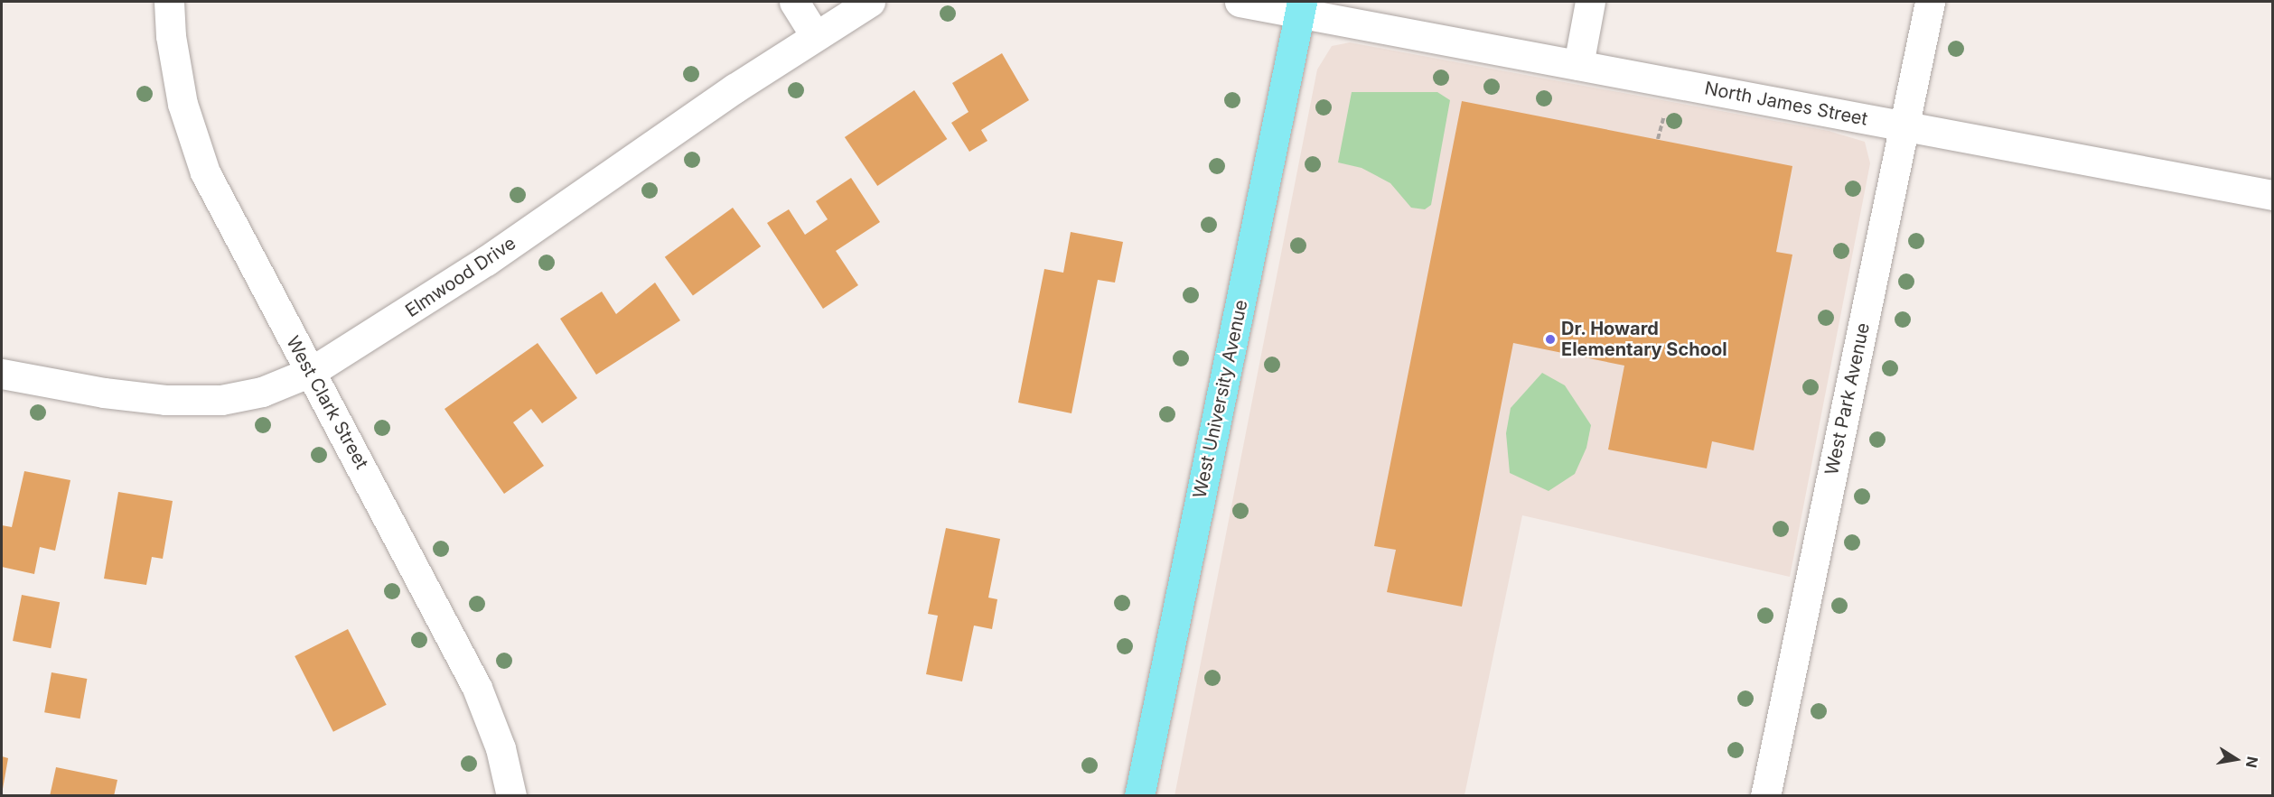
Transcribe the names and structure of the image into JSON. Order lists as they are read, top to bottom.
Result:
{
  "streets": {
    "main road": ["West University Avenue"],
    "street": [
      "North James Street",
      "Elmwood Drive",
      "West Park Avenue",
      "West Clark Street"
    ]
  },
  "crossings": [
    ["North James Street", "West University Avenue"],
    ["North James Street", "West Park Avenue"],
    ["Elmwood Drive", "West Clark Street"]
  ],
  "places": ["Dr. Howard Elementary School"],
  "north": "right"
}
